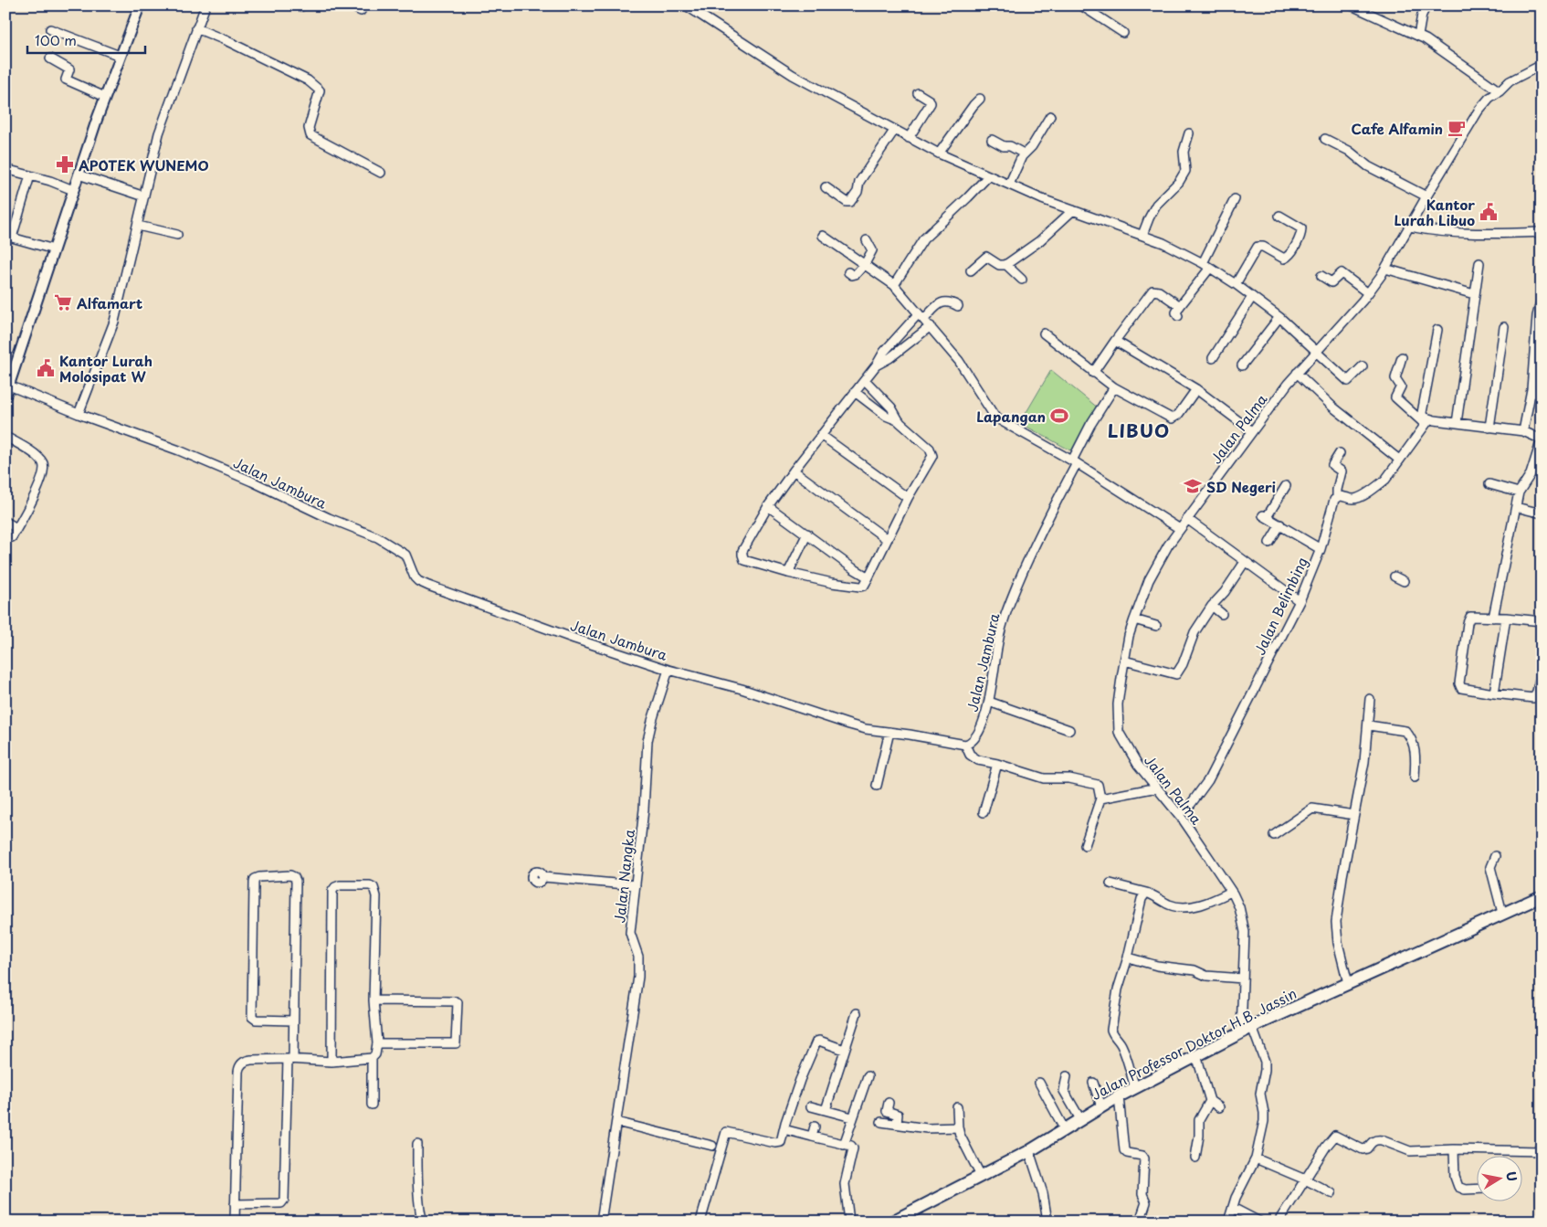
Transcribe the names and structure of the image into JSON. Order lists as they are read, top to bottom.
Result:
{
  "streets": {
    "highway": ["Jalan Professor Doktor H.B. Jassin"],
    "street": [
      "Jalan Palma",
      "Jalan Jambura",
      "Jalan Belimbing",
      "Jalan Nangka"
    ]
  },
  "crossings": [
    ["Jalan Palma", "Jalan Belimbing"],
    ["Jalan Palma", "Jalan Professor Doktor H.B. Jassin"],
    ["Jalan Jambura", "Jalan Nangka"]
  ],
  "districts": ["LIBUO"],
  "places": {
    "cafe": ["Cafe Alfamin"],
    "pharmacy": ["APOTEK WUNEMO"],
    "public building": ["Kantor Lurah Libuo", "Kantor Lurah Molosipat W"],
    "supermarket": ["Alfamart"],
    "sports": ["Lapangan"],
    "school or university": ["SD Negeri"]
  },
  "scale_bar": "100 m",
  "north": "right"
}
